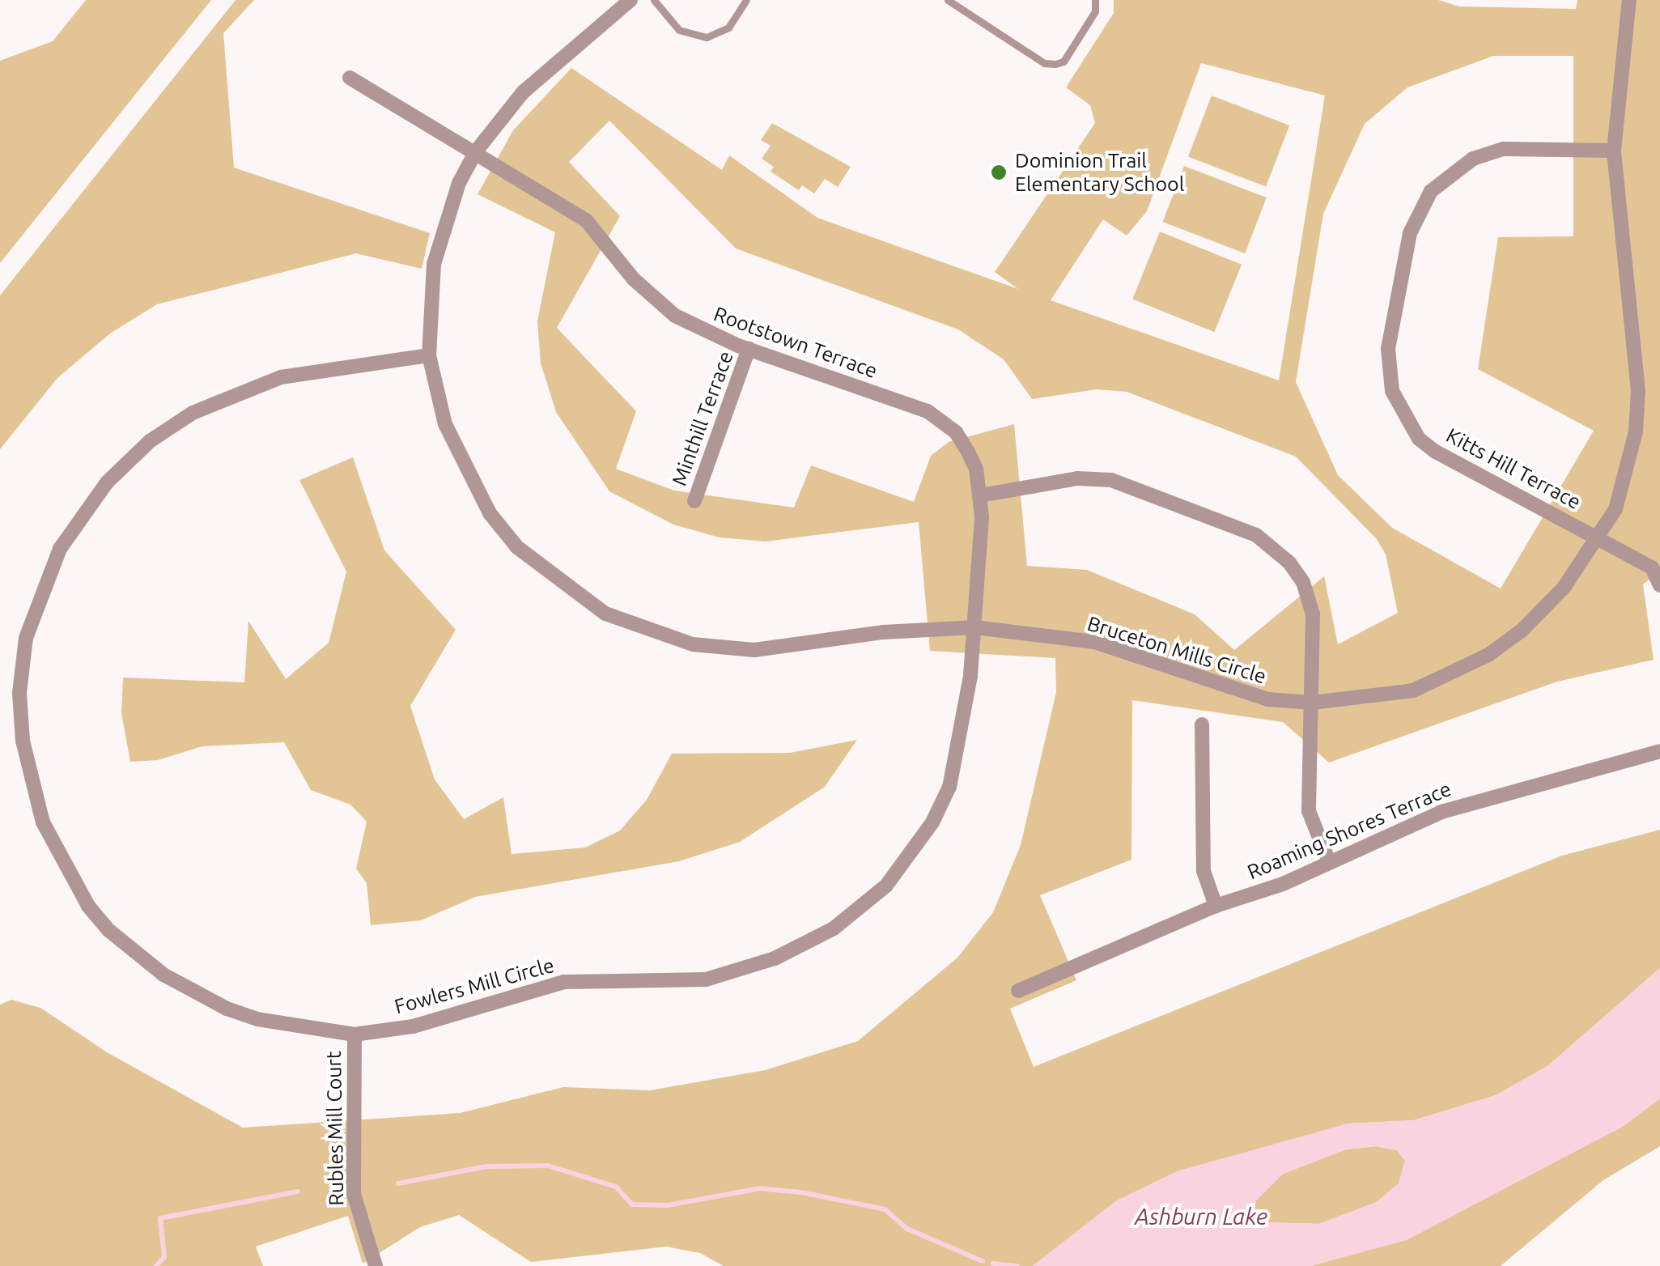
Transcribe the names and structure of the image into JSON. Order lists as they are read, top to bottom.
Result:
{
  "streets": {
    "street": [
      "Rootstown Terrace",
      "Minthill Terrace",
      "Kitts Hill Terrace",
      "Bruceton Mills Circle",
      "Roaming Shores Terrace",
      "Fowlers Mill Circle",
      "Rubles Mill Court"
    ]
  },
  "crossings": [
    ["Rootstown Terrace", "Minthill Terrace"],
    ["Rootstown Terrace", "Bruceton Mills Circle"],
    ["Rootstown Terrace", "Fowlers Mill Circle"],
    ["Kitts Hill Terrace", "Bruceton Mills Circle"],
    ["Bruceton Mills Circle", "Fowlers Mill Circle"],
    ["Fowlers Mill Circle", "Rubles Mill Court"]
  ],
  "water": ["Ashburn Lake"],
  "places": ["Dominion Trail Elementary School"]
}
